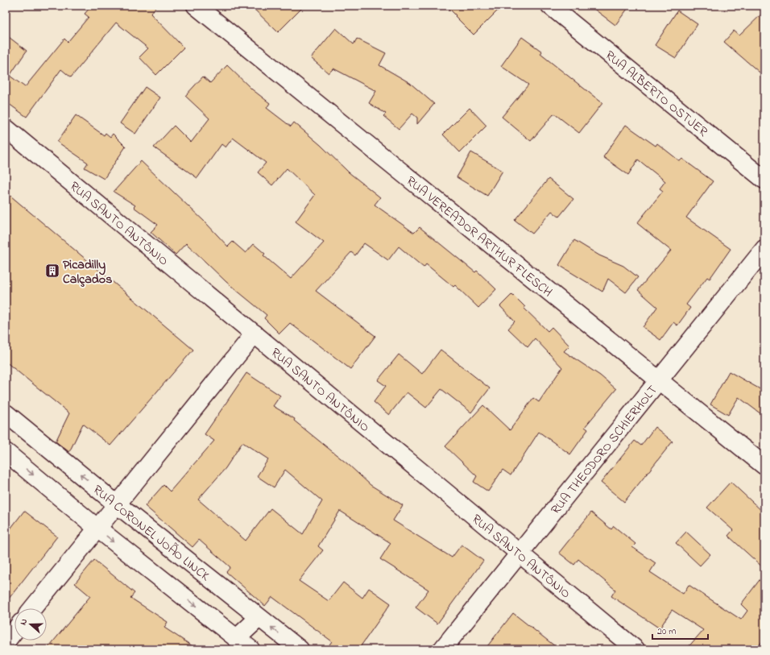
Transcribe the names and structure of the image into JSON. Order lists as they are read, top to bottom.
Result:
{
  "streets": {
    "street": [
      "RUA ALBERTO OSTJER",
      "RUA SANTO ANTÔNIO",
      "RUA VEREADOR ARTHUR FLESCH",
      "RUA THEODORO SCHIERHOLT",
      "RUA CORONEL JOÃO LINCK"
    ]
  },
  "crossings": [
    ["RUA SANTO ANTÔNIO", "RUA THEODORO SCHIERHOLT"],
    ["RUA VEREADOR ARTHUR FLESCH", "RUA THEODORO SCHIERHOLT"]
  ],
  "places": {
    "building": ["Picadilly Calçados"]
  },
  "scale_bar": "20 m",
  "north": "left"
}
